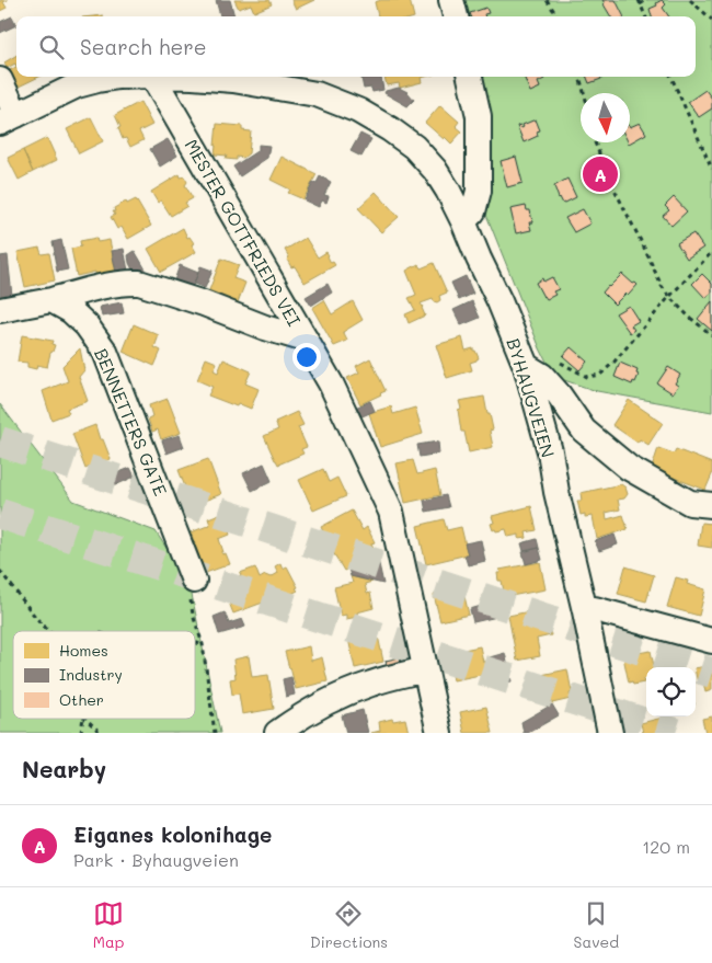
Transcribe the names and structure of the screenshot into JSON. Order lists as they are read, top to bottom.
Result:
{
  "streets": {
    "street": ["MESTER GOTTFRIEDS VEI", "BYHAUGVEIEN", "BENNETTERS GATE"]
  },
  "legend": ["Homes", "Industry", "Other"],
  "north": "bottom",
  "page": {
    "search": "Search here",
    "pins": "A",
    "heading": "Nearby",
    "list": [
      {
        "mark": "A",
        "name": "Eiganes kolonihage",
        "note": "Park · Byhaugveien",
        "value": "120 m"
      }
    ],
    "nav": ["Map", "Directions", "Saved"]
  }
}
